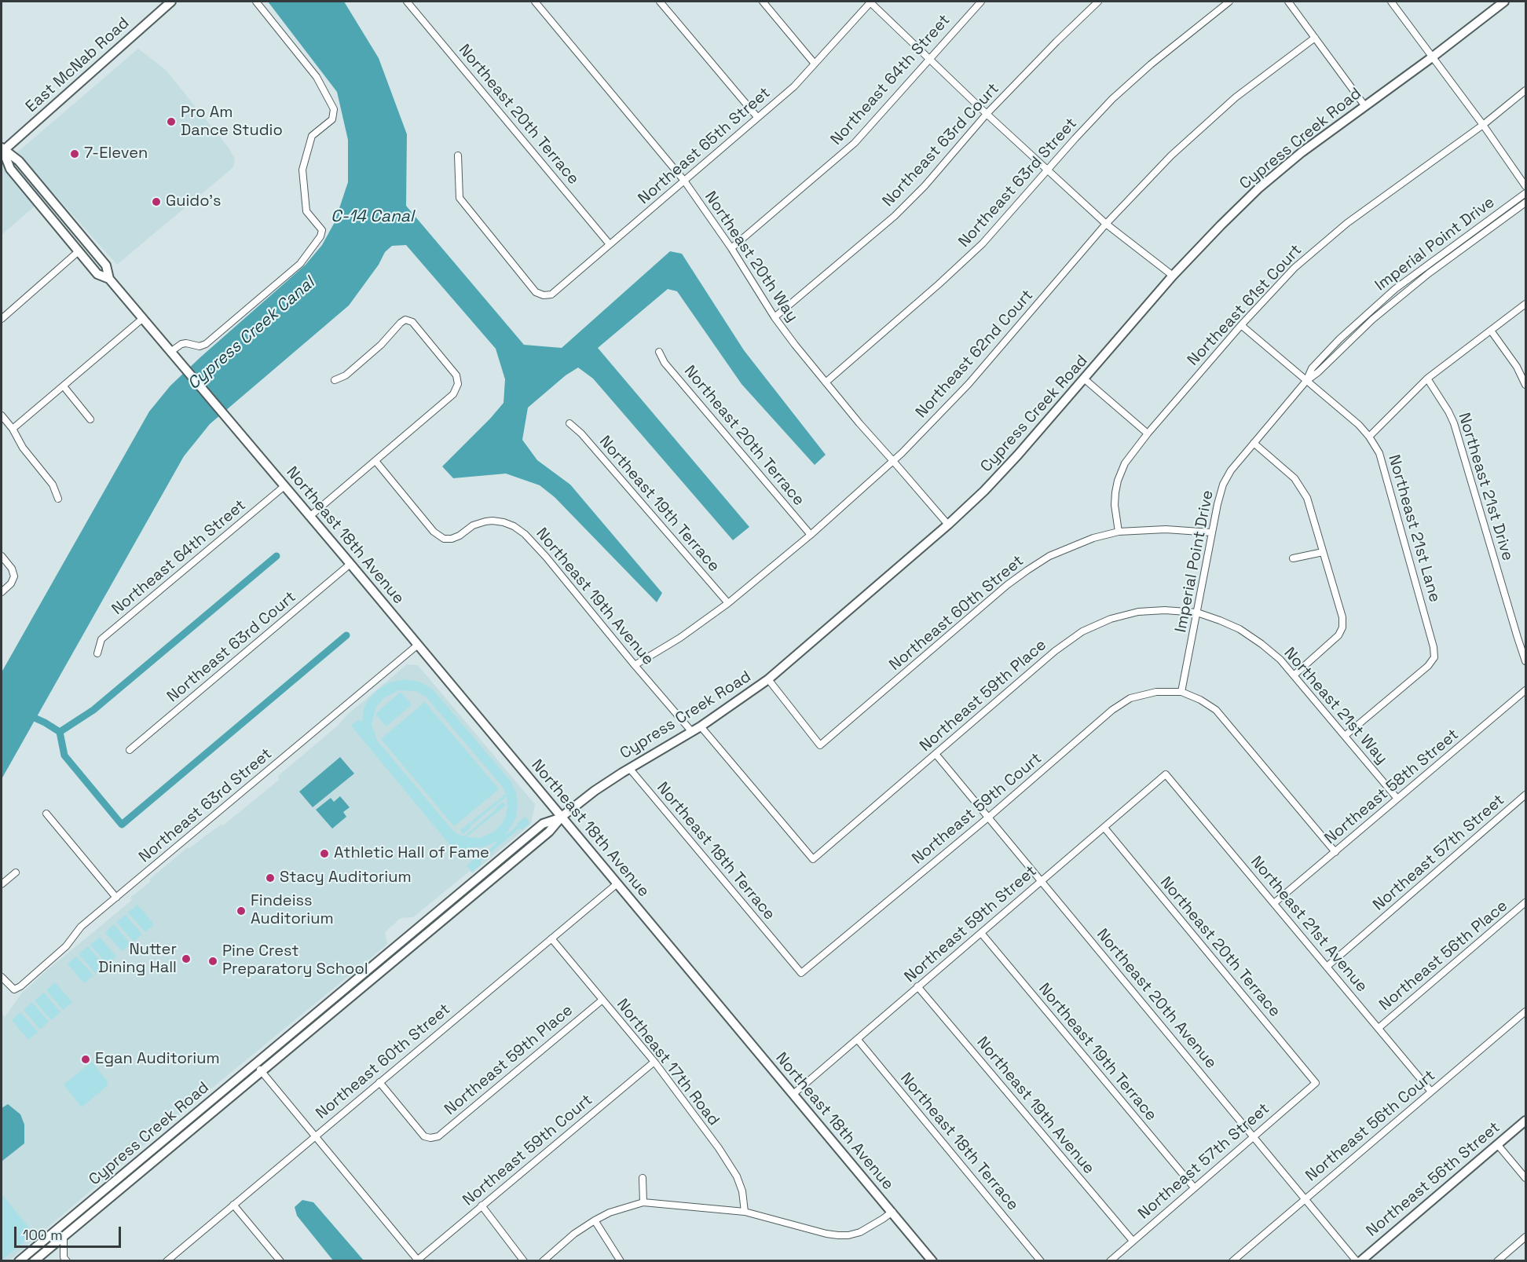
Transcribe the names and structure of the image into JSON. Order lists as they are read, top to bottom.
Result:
{
  "streets": {
    "street": [
      "East McNab Road",
      "Northeast 64th Street",
      "Northeast 20th Terrace",
      "Cypress Creek Road",
      "Northeast 63rd Court",
      "Northeast 65th Street",
      "Northeast 63rd Street",
      "Imperial Point Drive",
      "Northeast 20th Way",
      "Northeast 61st Court",
      "Northeast 62nd Court",
      "Northeast 21st Drive",
      "Northeast 19th Terrace",
      "Northeast 21st Lane",
      "Northeast 18th Avenue",
      "Northeast 19th Avenue",
      "Northeast 60th Street",
      "Northeast 59th Place",
      "Northeast 21st Way",
      "Northeast 58th Street",
      "Northeast 59th Court",
      "Northeast 18th Terrace",
      "Northeast 57th Street",
      "Northeast 59th Street",
      "Northeast 21st Avenue",
      "Northeast 56th Place",
      "Northeast 20th Avenue",
      "Northeast 17th Road",
      "Northeast 56th Court",
      "Northeast 56th Street"
    ]
  },
  "crossings": [
    ["Northeast 64th Street", "Northeast 20th Way"],
    ["Northeast 64th Street", "Northeast 18th Avenue"],
    ["Northeast 20th Terrace", "Northeast 65th Street"],
    ["Northeast 20th Terrace", "Northeast 62nd Court"],
    ["Northeast 20th Terrace", "Northeast 57th Street"],
    ["Northeast 20th Terrace", "Northeast 59th Street"],
    ["Cypress Creek Road", "Northeast 20th Way"],
    ["Cypress Creek Road", "Northeast 18th Avenue"],
    ["Cypress Creek Road", "Northeast 19th Avenue"],
    ["Cypress Creek Road", "Northeast 60th Street"],
    ["Cypress Creek Road", "Northeast 59th Place"],
    ["Cypress Creek Road", "Northeast 18th Terrace"],
    ["Northeast 63rd Court", "Northeast 20th Way"],
    ["Northeast 63rd Court", "Northeast 18th Avenue"],
    ["Northeast 65th Street", "Northeast 20th Way"],
    ["Northeast 63rd Street", "Northeast 20th Way"],
    ["Northeast 63rd Street", "Northeast 18th Avenue"],
    ["Imperial Point Drive", "Northeast 21st Lane"],
    ["Imperial Point Drive", "Northeast 60th Street"],
    ["Imperial Point Drive", "Northeast 59th Place"],
    ["Imperial Point Drive", "Northeast 21st Way"],
    ["Imperial Point Drive", "Northeast 59th Court"],
    ["Northeast 20th Way", "Northeast 62nd Court"],
    ["Northeast 61st Court", "Northeast 21st Lane"],
    ["Northeast 61st Court", "Northeast 60th Street"],
    ["Northeast 62nd Court", "Northeast 19th Terrace"],
    ["Northeast 62nd Court", "Northeast 19th Avenue"],
    ["Northeast 19th Terrace", "Northeast 57th Street"],
    ["Northeast 19th Terrace", "Northeast 59th Street"],
    ["Northeast 21st Lane", "Northeast 21st Way"],
    ["Northeast 18th Avenue", "Northeast 60th Street"],
    ["Northeast 18th Avenue", "Northeast 59th Street"],
    ["Northeast 19th Avenue", "Northeast 57th Street"],
    ["Northeast 19th Avenue", "Northeast 59th Street"],
    ["Northeast 60th Street", "Northeast 59th Place"],
    ["Northeast 60th Street", "Northeast 17th Road"],
    ["Northeast 59th Place", "Northeast 21st Way"],
    ["Northeast 59th Place", "Northeast 20th Avenue"],
    ["Northeast 59th Place", "Northeast 17th Road"],
    ["Northeast 21st Way", "Northeast 58th Street"],
    ["Northeast 58th Street", "Northeast 21st Avenue"],
    ["Northeast 59th Court", "Northeast 18th Terrace"],
    ["Northeast 59th Court", "Northeast 20th Avenue"],
    ["Northeast 59th Court", "Northeast 17th Road"],
    ["Northeast 18th Terrace", "Northeast 59th Street"],
    ["Northeast 57th Street", "Northeast 21st Avenue"],
    ["Northeast 57th Street", "Northeast 20th Avenue"],
    ["Northeast 59th Street", "Northeast 21st Avenue"],
    ["Northeast 59th Street", "Northeast 20th Avenue"],
    ["Northeast 21st Avenue", "Northeast 56th Place"],
    ["Northeast 21st Avenue", "Northeast 56th Court"],
    ["Northeast 20th Avenue", "Northeast 56th Court"]
  ],
  "water": ["C-14 Canal", "Cypress Creek Canal"],
  "places": [
    "Pro Am Dance Studio",
    "7-Eleven",
    "Guido's",
    "Athletic Hall of Fame",
    "Stacy Auditorium",
    "Findeiss Auditorium",
    "Nutter Dining Hall",
    "Pine Crest Preparatory School",
    "Egan Auditorium"
  ],
  "scale_bar": "100 m"
}
